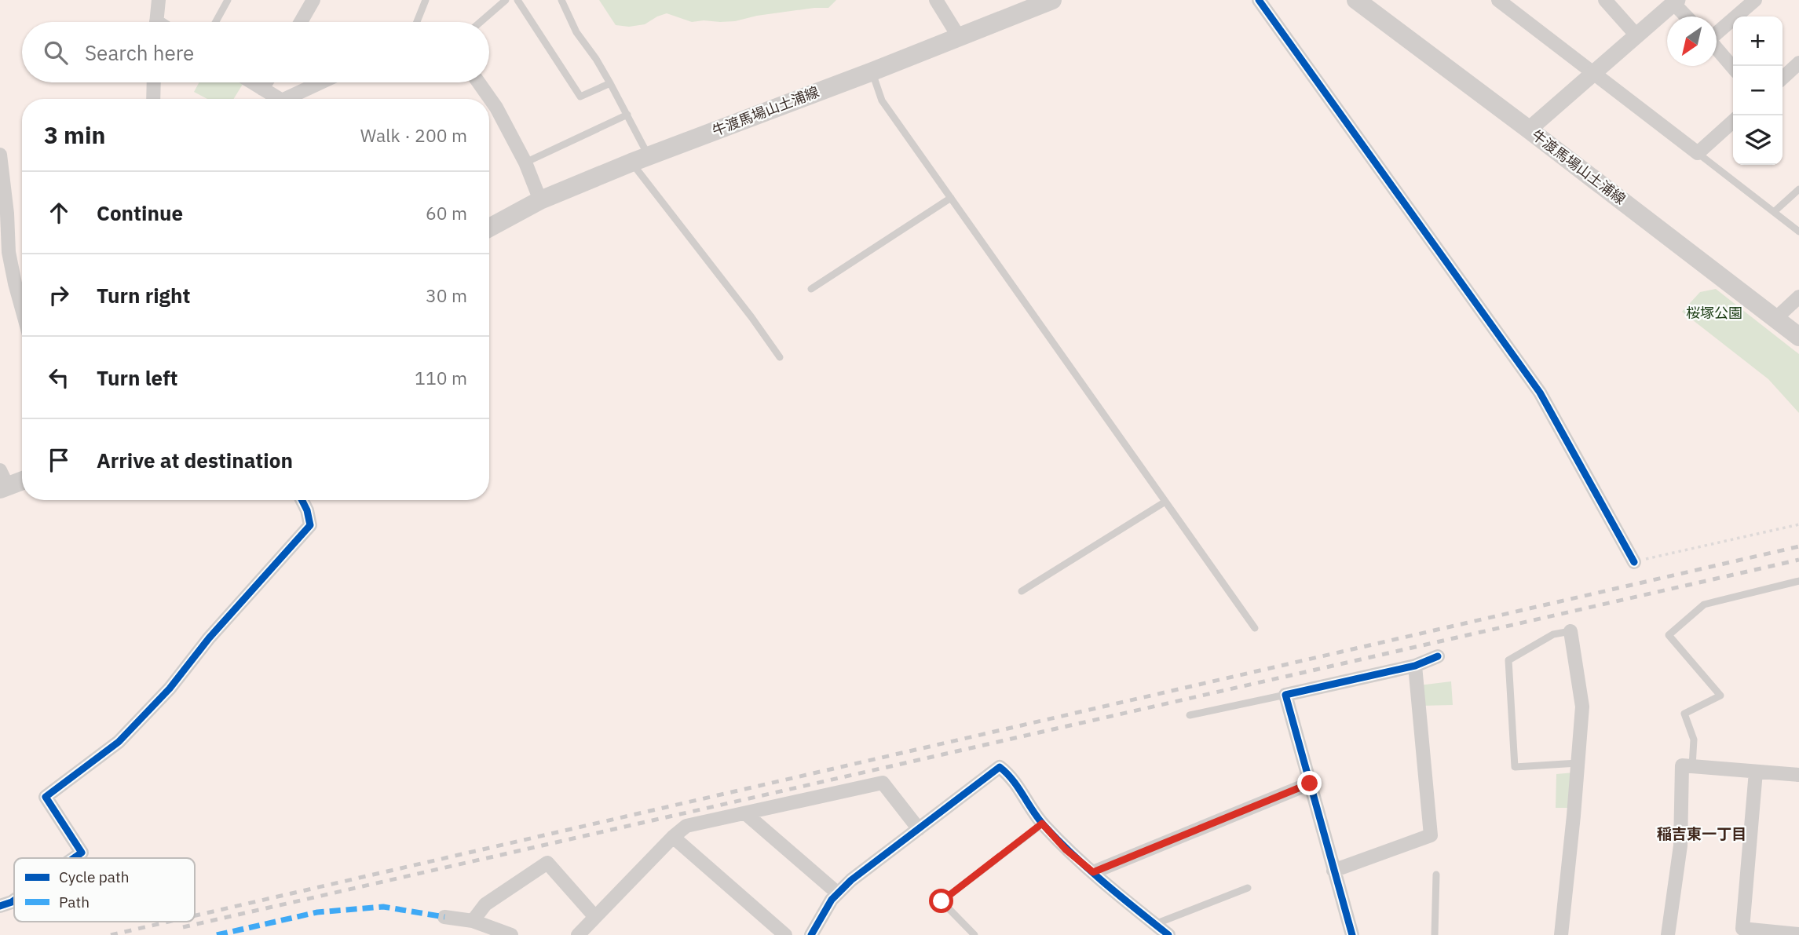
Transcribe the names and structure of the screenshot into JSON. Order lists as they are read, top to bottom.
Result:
{
  "streets": {
    "main road": ["牛渡馬場山土浦線"]
  },
  "districts": ["稲吉東一丁目"],
  "parks": ["桜塚公園"],
  "legend": ["Cycle path", "Path"],
  "north": "bottom left",
  "page": {
    "map_buttons": ["+", "−"],
    "search": "Search here",
    "heading": ["3 min", "Walk · 200 m"],
    "list": [
      ["Continue", "60 m"],
      ["Turn right", "30 m"],
      ["Turn left", "110 m"],
      "Arrive at destination"
    ]
  }
}
